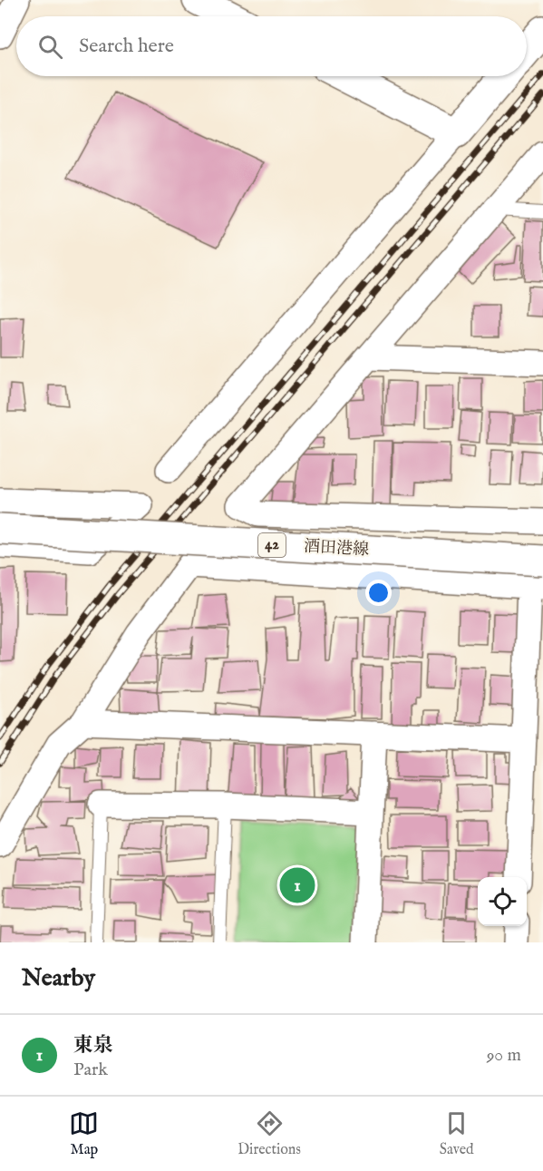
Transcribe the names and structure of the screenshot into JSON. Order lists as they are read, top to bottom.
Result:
{
  "streets": {
    "main road": ["42", "酒田港線"]
  },
  "page": {
    "search": "Search here",
    "pins": "1",
    "heading": "Nearby",
    "list": [
      {
        "mark": "1",
        "name": "東泉",
        "note": "Park",
        "value": "90 m"
      }
    ],
    "nav": ["Map", "Directions", "Saved"]
  }
}
